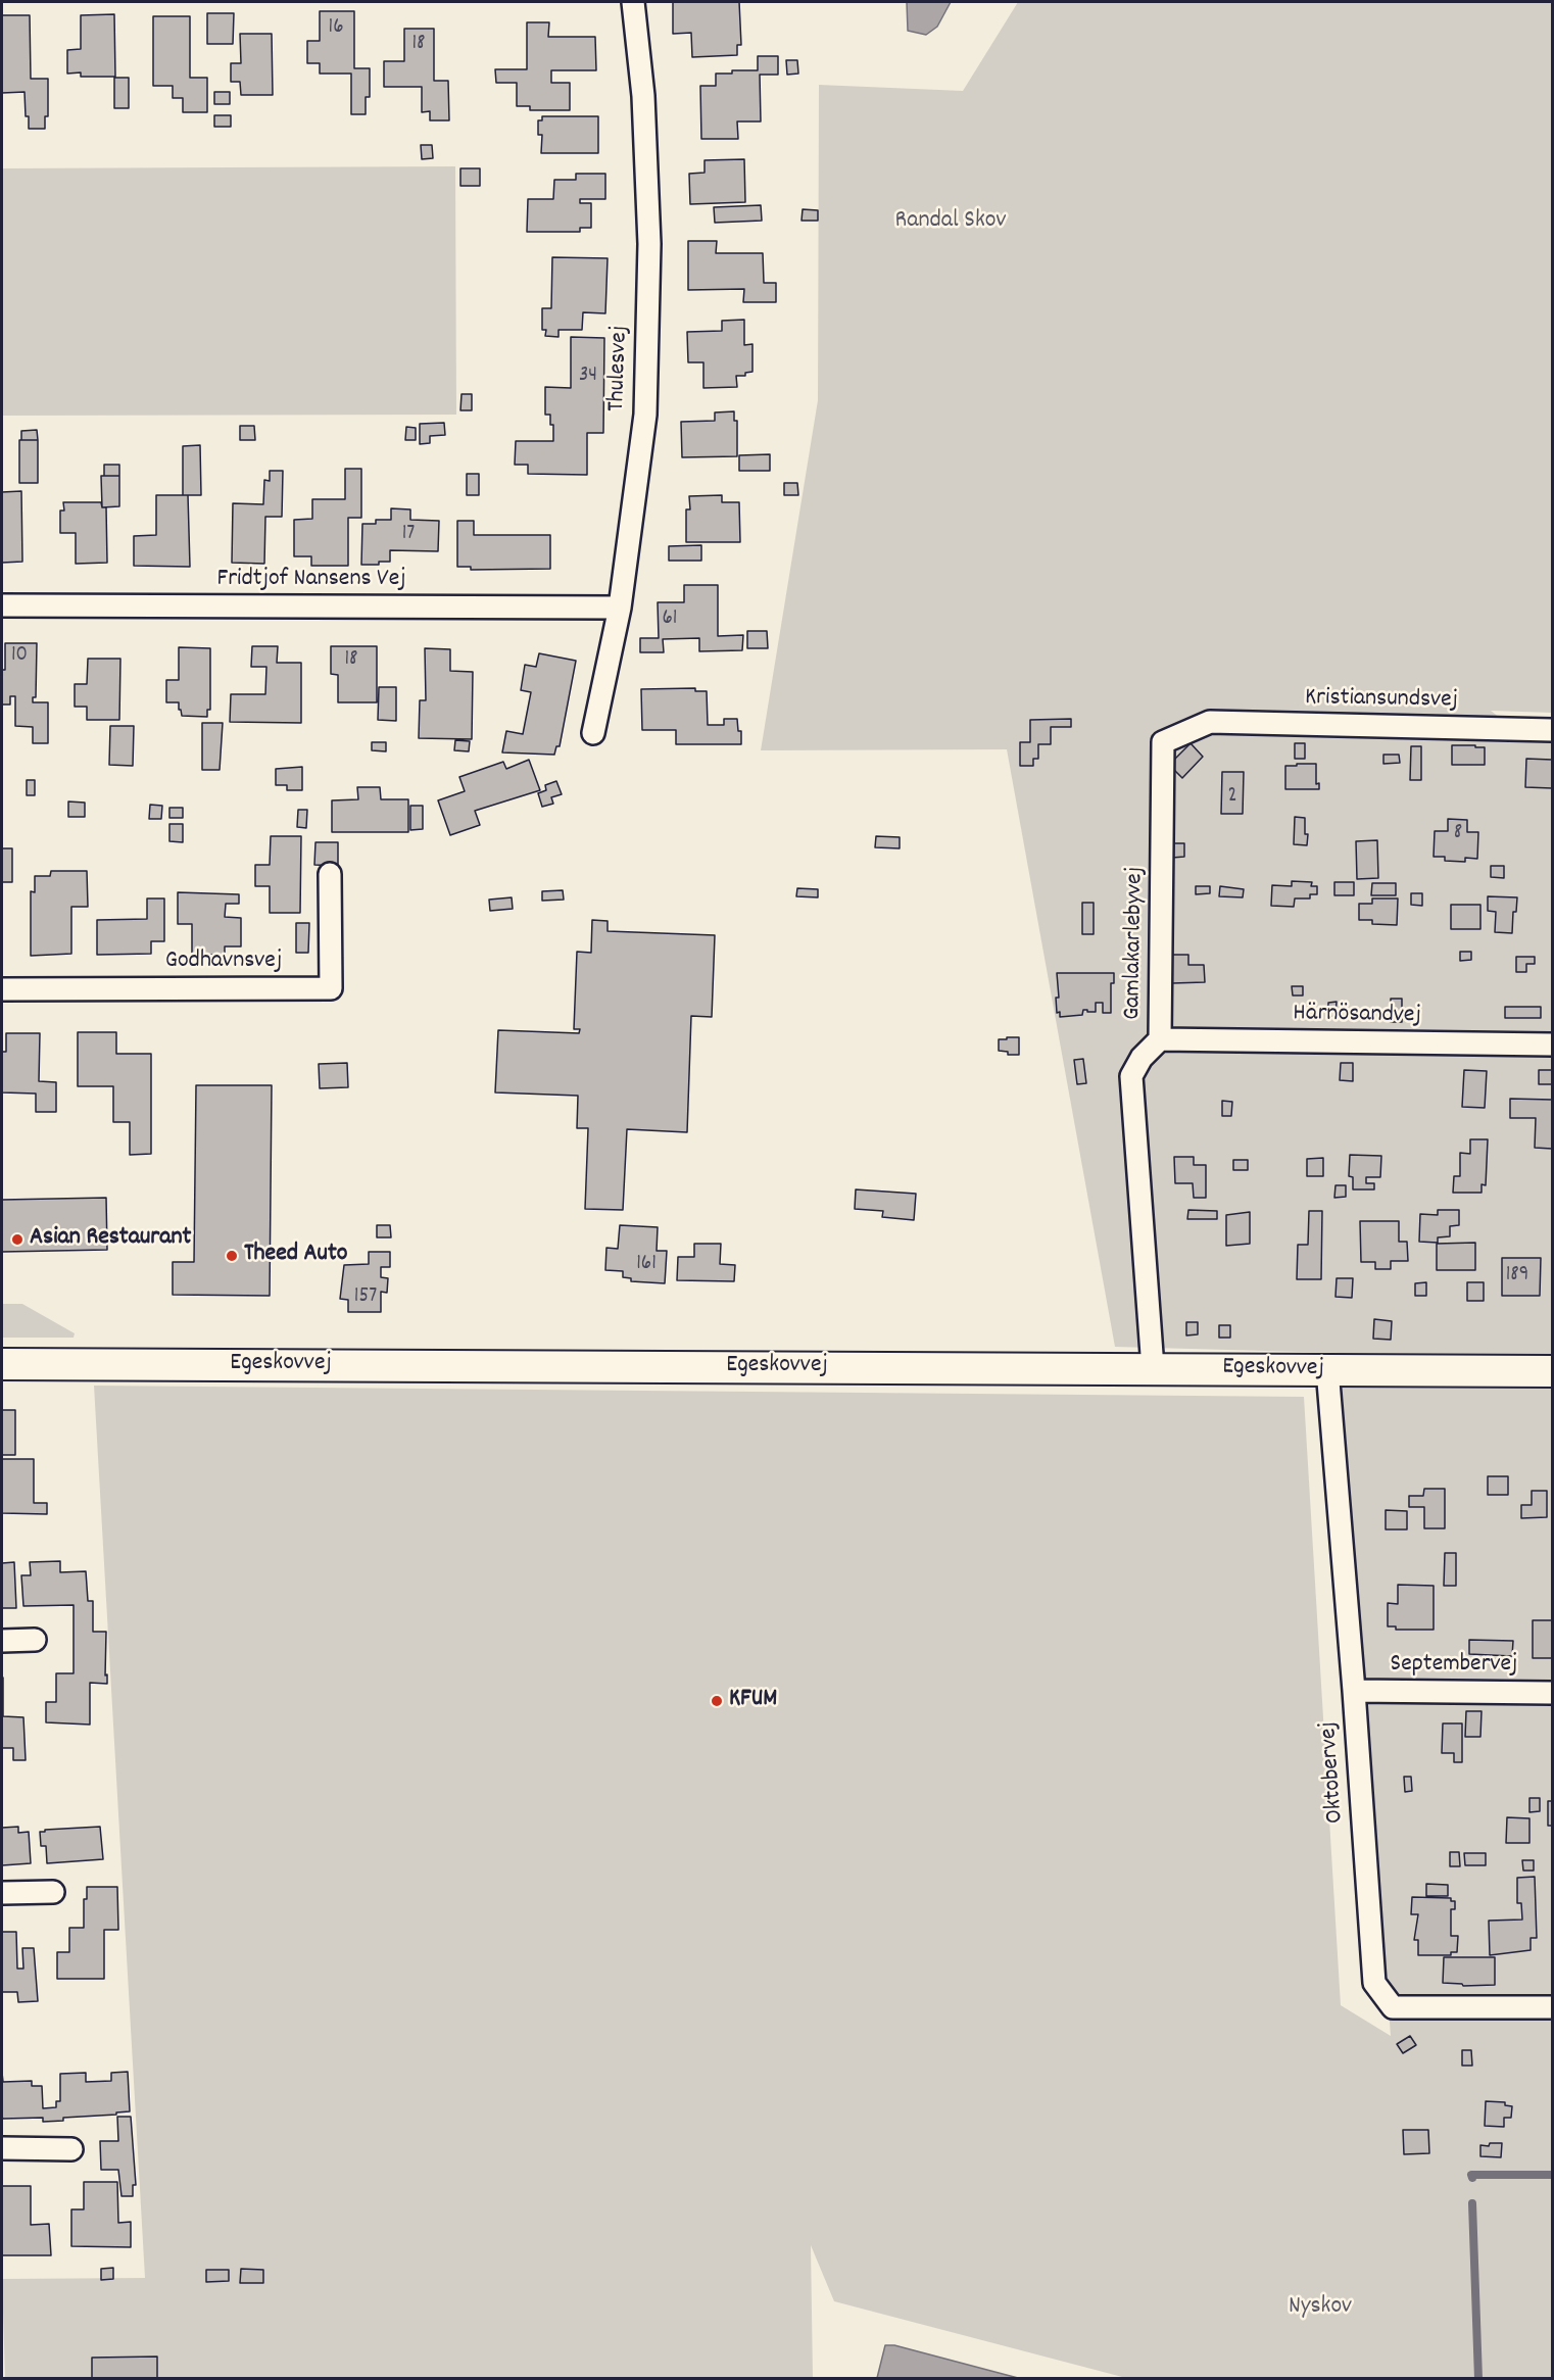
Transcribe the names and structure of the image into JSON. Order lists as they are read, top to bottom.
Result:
{
  "streets": {
    "street": [
      "Thulesvej",
      "Fridtjof Nansens Vej",
      "Kristiansundsvej",
      "Gamlakarlebyvej",
      "Godhavnsvej",
      "Härnösandvej",
      "Egeskovvej",
      "Septembervej",
      "Oktobervej"
    ]
  },
  "crossings": [
    ["Thulesvej", "Fridtjof Nansens Vej"],
    ["Kristiansundsvej", "Gamlakarlebyvej"],
    ["Gamlakarlebyvej", "Härnösandvej"],
    ["Gamlakarlebyvej", "Egeskovvej"],
    ["Egeskovvej", "Oktobervej"],
    ["Septembervej", "Oktobervej"]
  ],
  "parks": ["Randal Skov", "Nyskov"],
  "places": ["Asian Restaurant", "Theed Auto", "KFUM"],
  "house_numbers": [
    "16",
    "18",
    "34",
    "17",
    "61",
    "10",
    "18",
    "2",
    "8",
    "161",
    "189",
    "157"
  ]
}
